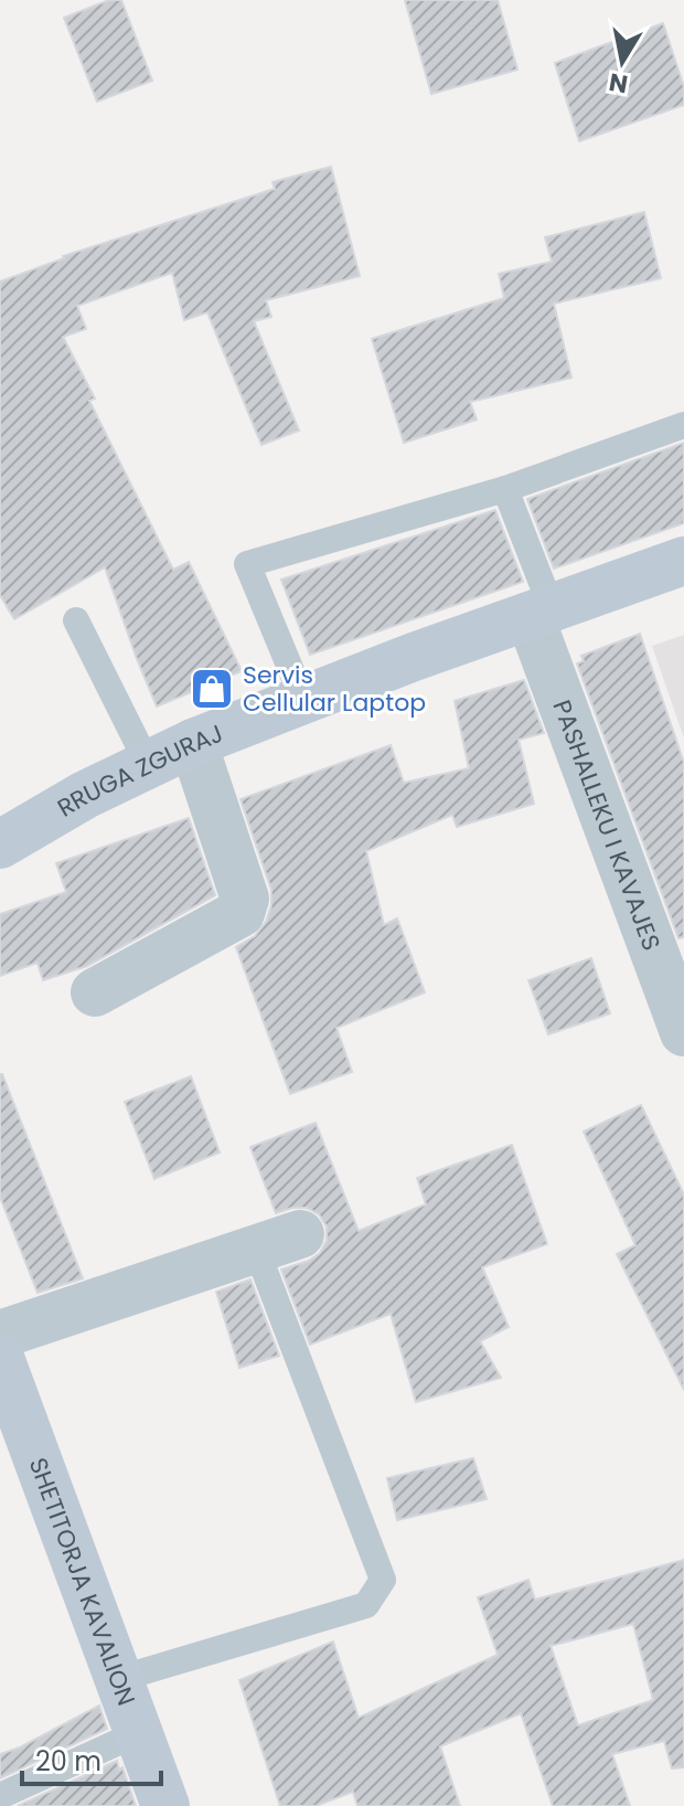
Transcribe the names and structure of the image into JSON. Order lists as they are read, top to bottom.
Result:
{
  "streets": {
    "main road": ["RRUGA ZGURAJ", "SHETITORJA KAVALION"],
    "street": ["PASHALLEKU I KAVAJES"]
  },
  "crossings": [
    ["RRUGA ZGURAJ", "PASHALLEKU I KAVAJES"]
  ],
  "places": {
    "shop": ["Servis Cellular Laptop"]
  },
  "scale_bar": "20 m",
  "north": "bottom"
}
